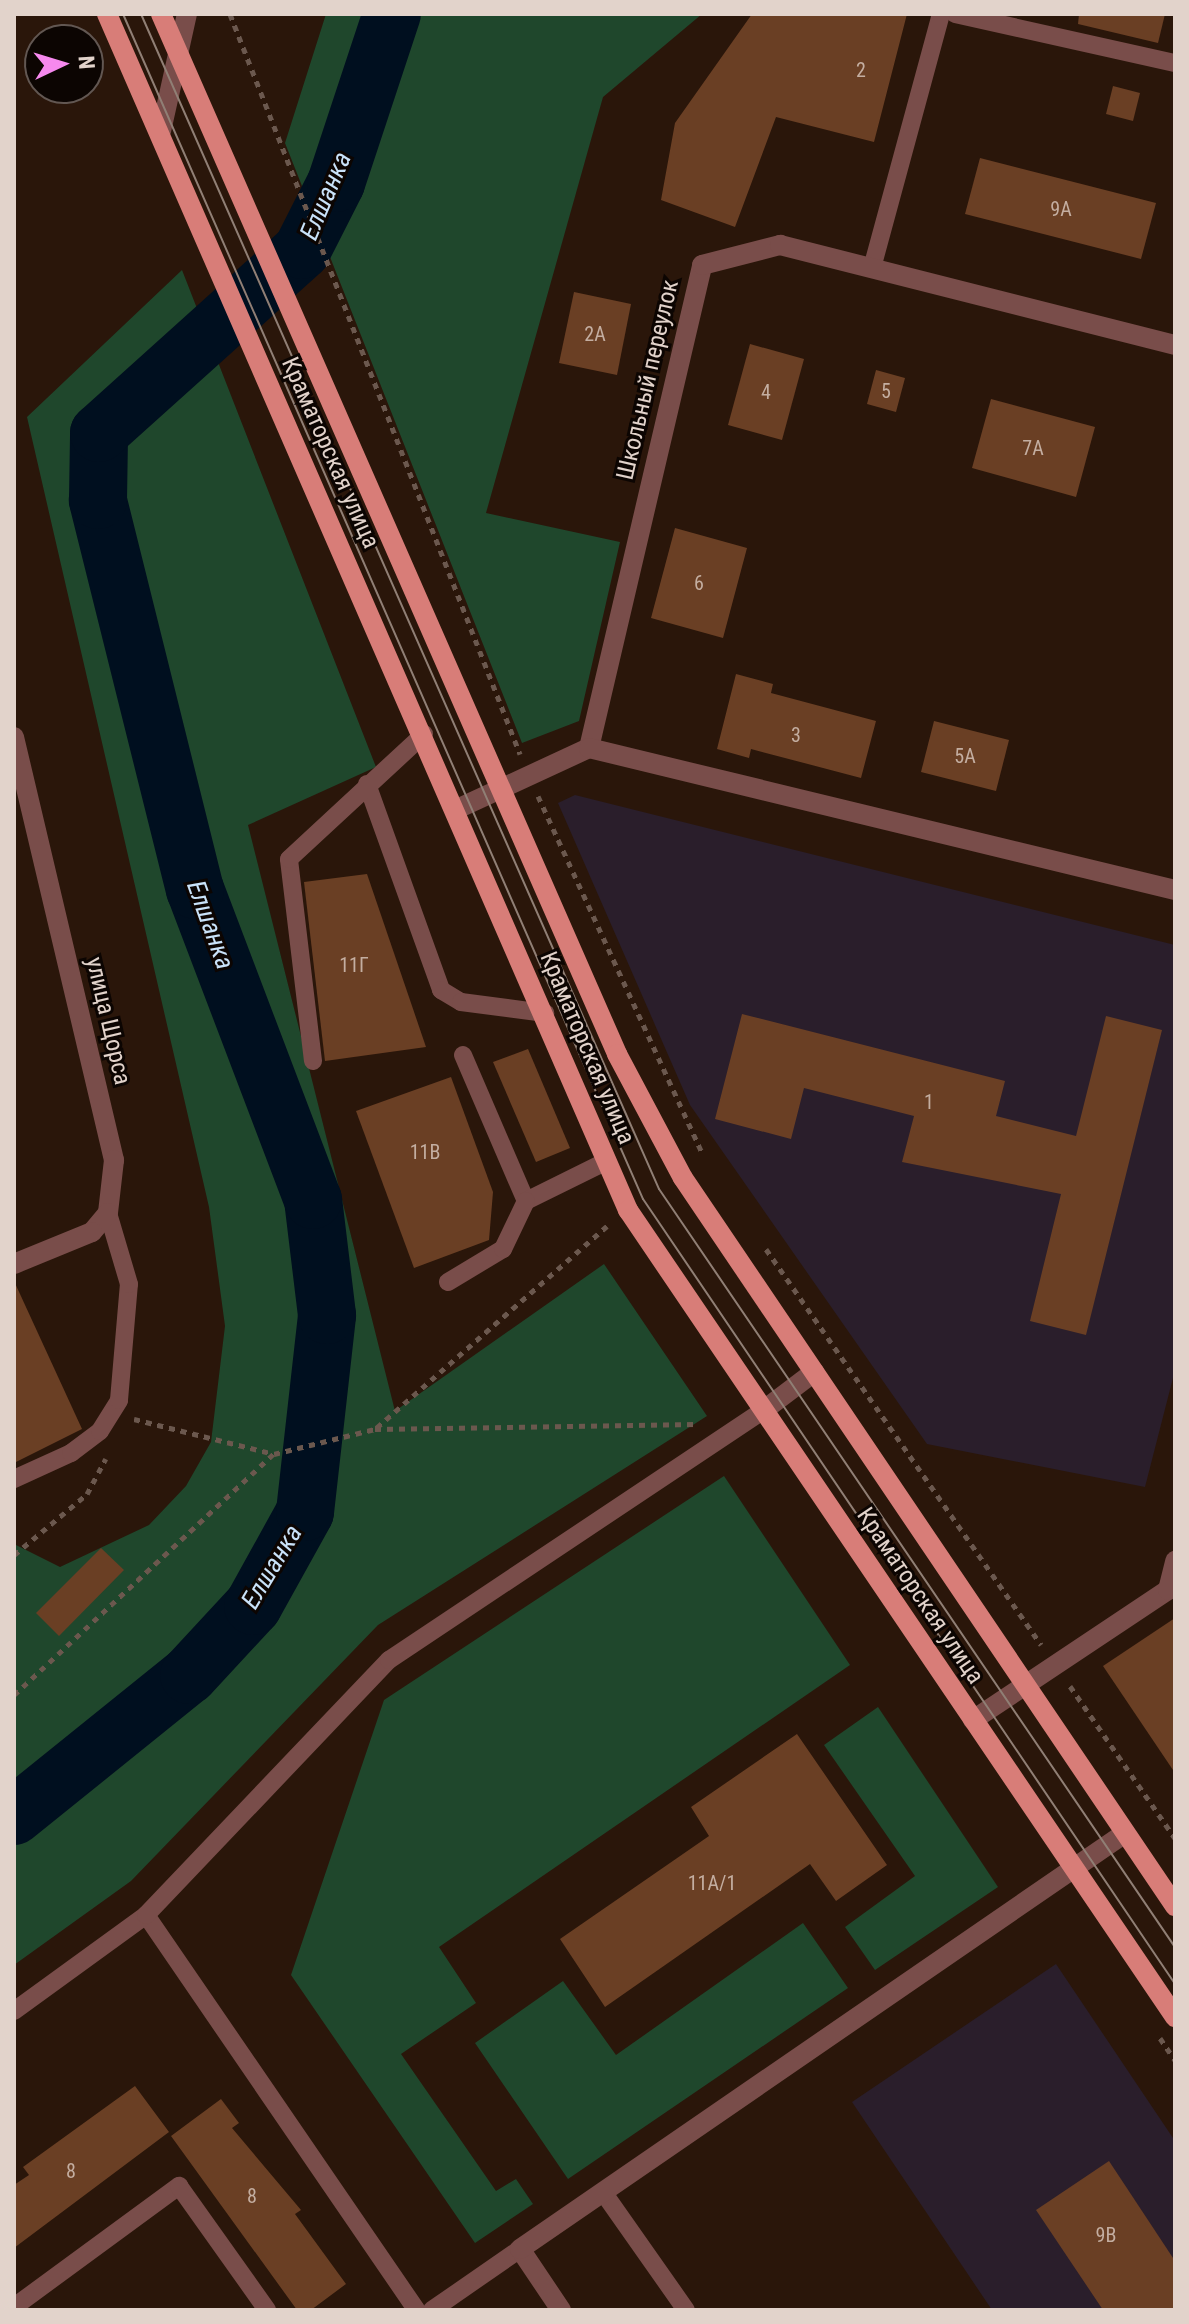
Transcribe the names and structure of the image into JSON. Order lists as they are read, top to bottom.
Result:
{
  "streets": {
    "main road": ["Краматорская улица"],
    "street": ["Школьный переулок", "улица Щорса"]
  },
  "water": ["Елшанка"],
  "house_numbers": [
    "2",
    "9А",
    "2А",
    "5",
    "4",
    "7А",
    "6",
    "3",
    "5А",
    "11Г",
    "1",
    "11В",
    "11А/1",
    "8",
    "8",
    "9В"
  ],
  "north": "right"
}
